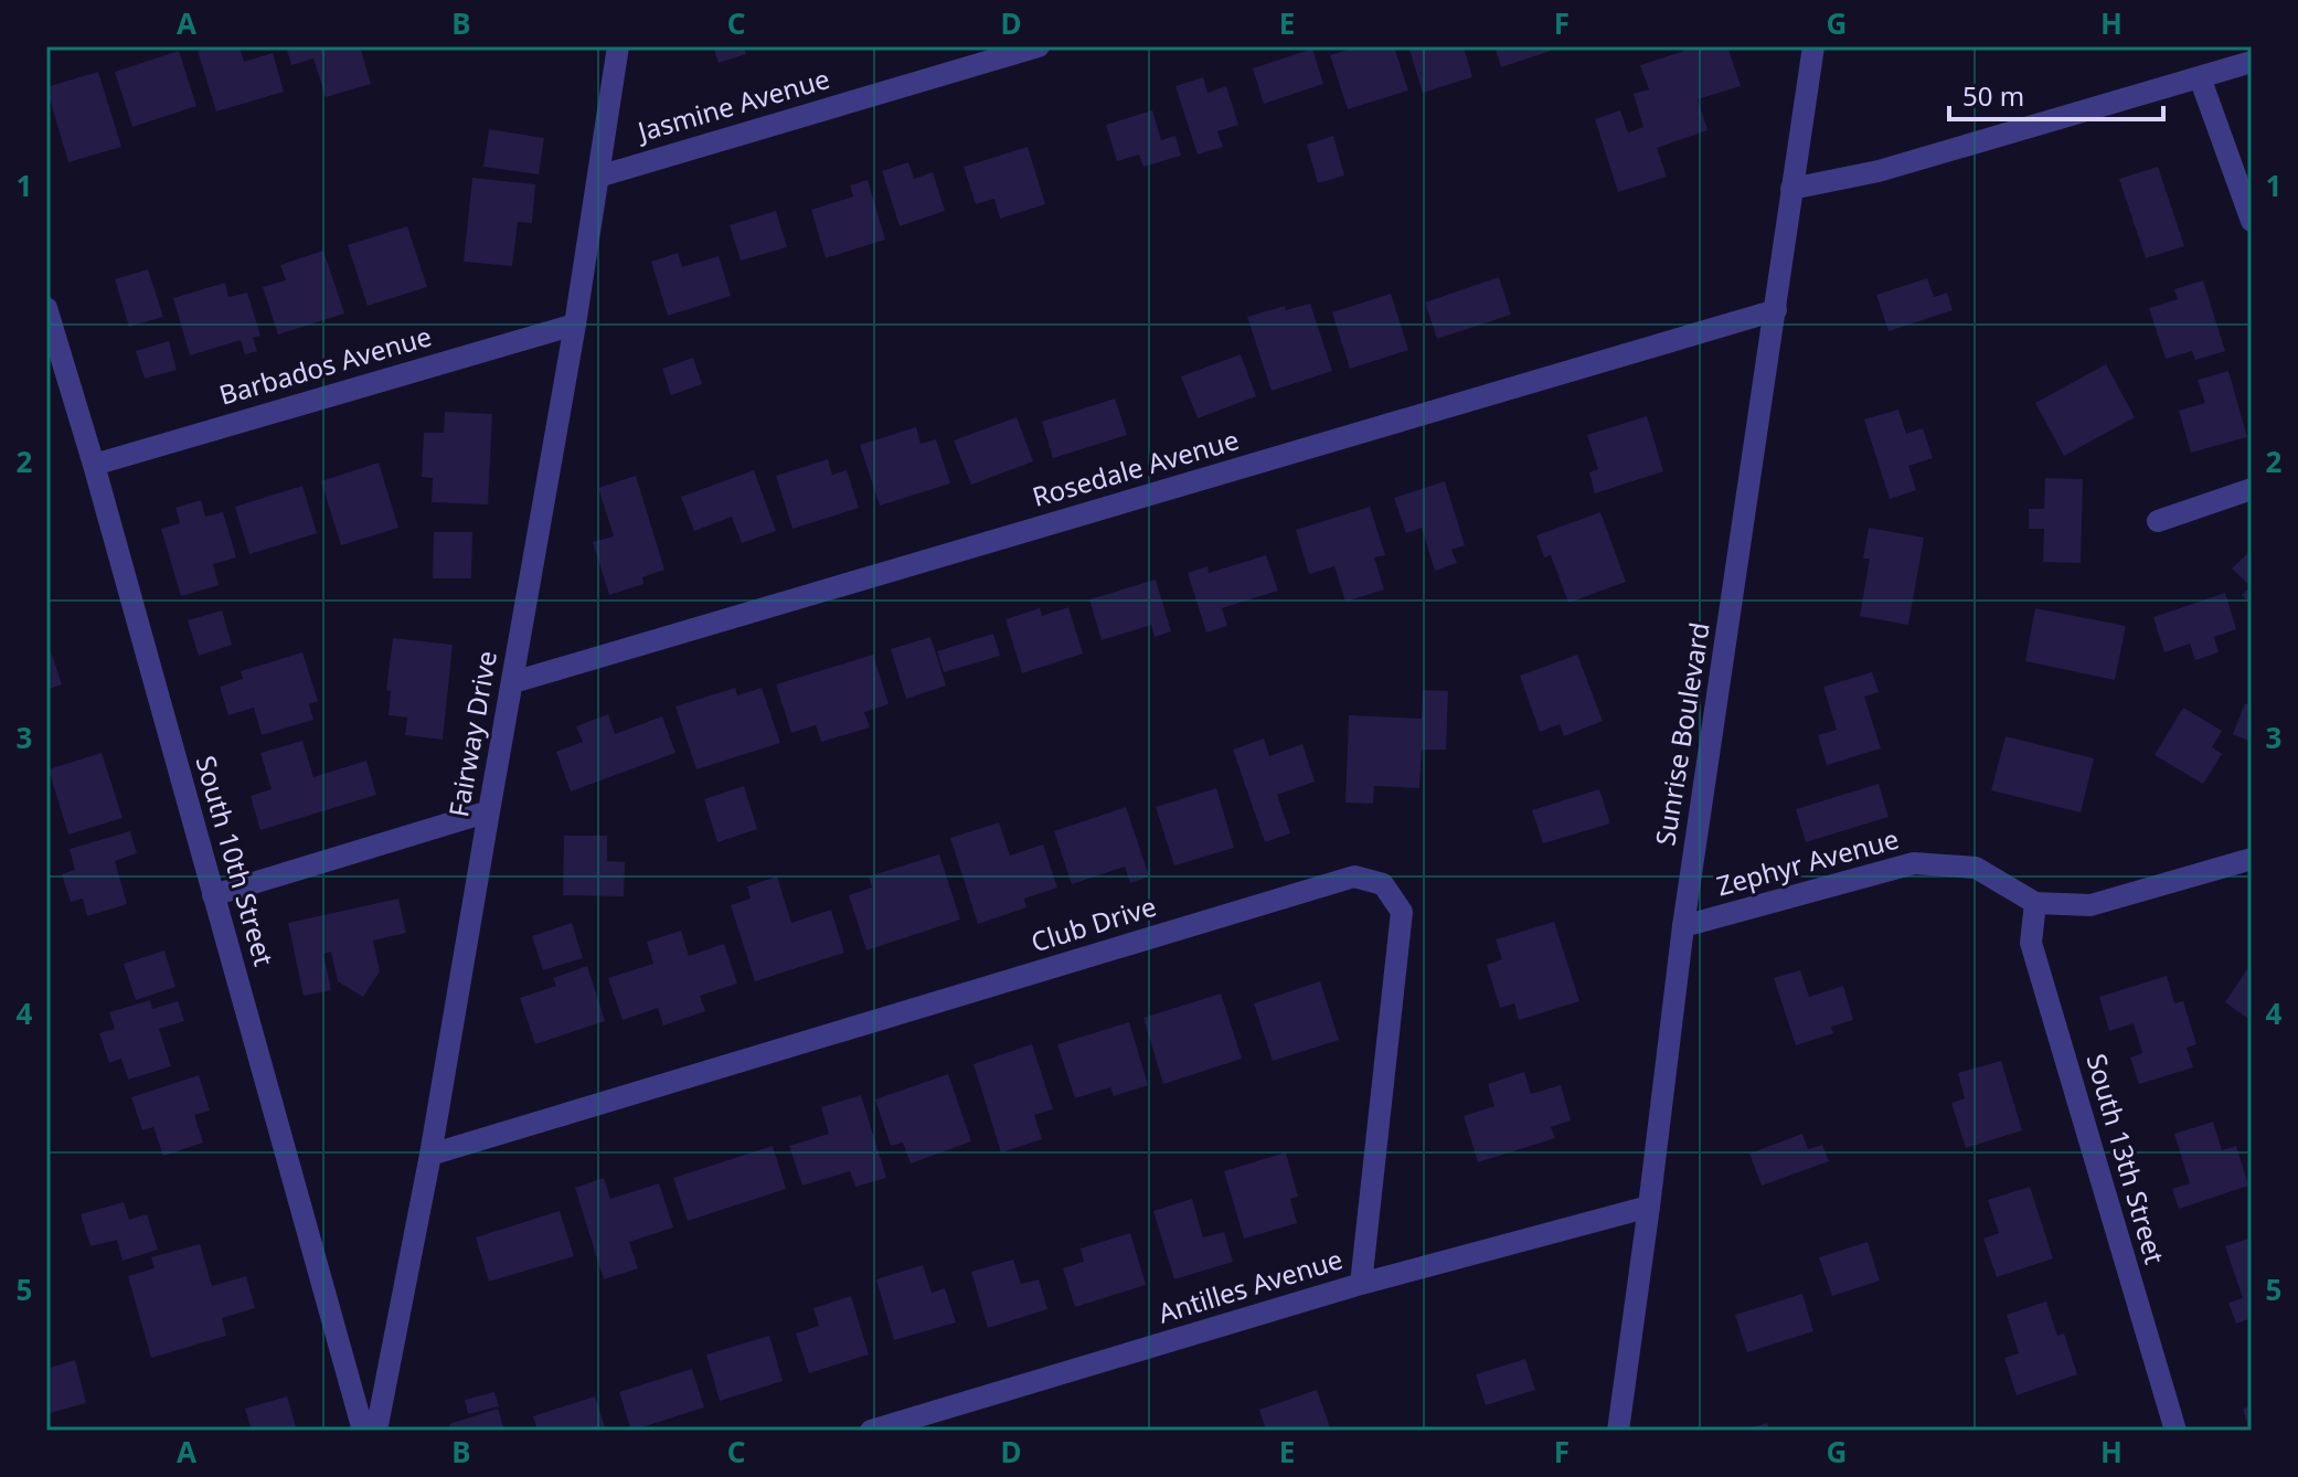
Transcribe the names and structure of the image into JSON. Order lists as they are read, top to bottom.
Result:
{
  "streets": {
    "street": [
      "Jasmine Avenue",
      "Barbados Avenue",
      "Rosedale Avenue",
      "Fairway Drive",
      "Sunrise Boulevard",
      "South 10th Street",
      "Zephyr Avenue",
      "Club Drive",
      "South 13th Street",
      "Antilles Avenue"
    ]
  },
  "crossings": [
    ["Jasmine Avenue", "Fairway Drive"],
    ["Barbados Avenue", "Fairway Drive"],
    ["Barbados Avenue", "South 10th Street"],
    ["Rosedale Avenue", "Fairway Drive"],
    ["Rosedale Avenue", "Sunrise Boulevard"],
    ["Fairway Drive", "Club Drive"],
    ["Sunrise Boulevard", "Zephyr Avenue"],
    ["Sunrise Boulevard", "Antilles Avenue"],
    ["Zephyr Avenue", "South 13th Street"],
    ["Club Drive", "Antilles Avenue"]
  ],
  "scale_bar": "50 m",
  "grid": {
    "columns": [
      "A",
      "B",
      "C",
      "D",
      "E",
      "F",
      "G",
      "H"
    ],
    "rows": [
      "1",
      "2",
      "3",
      "4",
      "5"
    ]
  }
}
